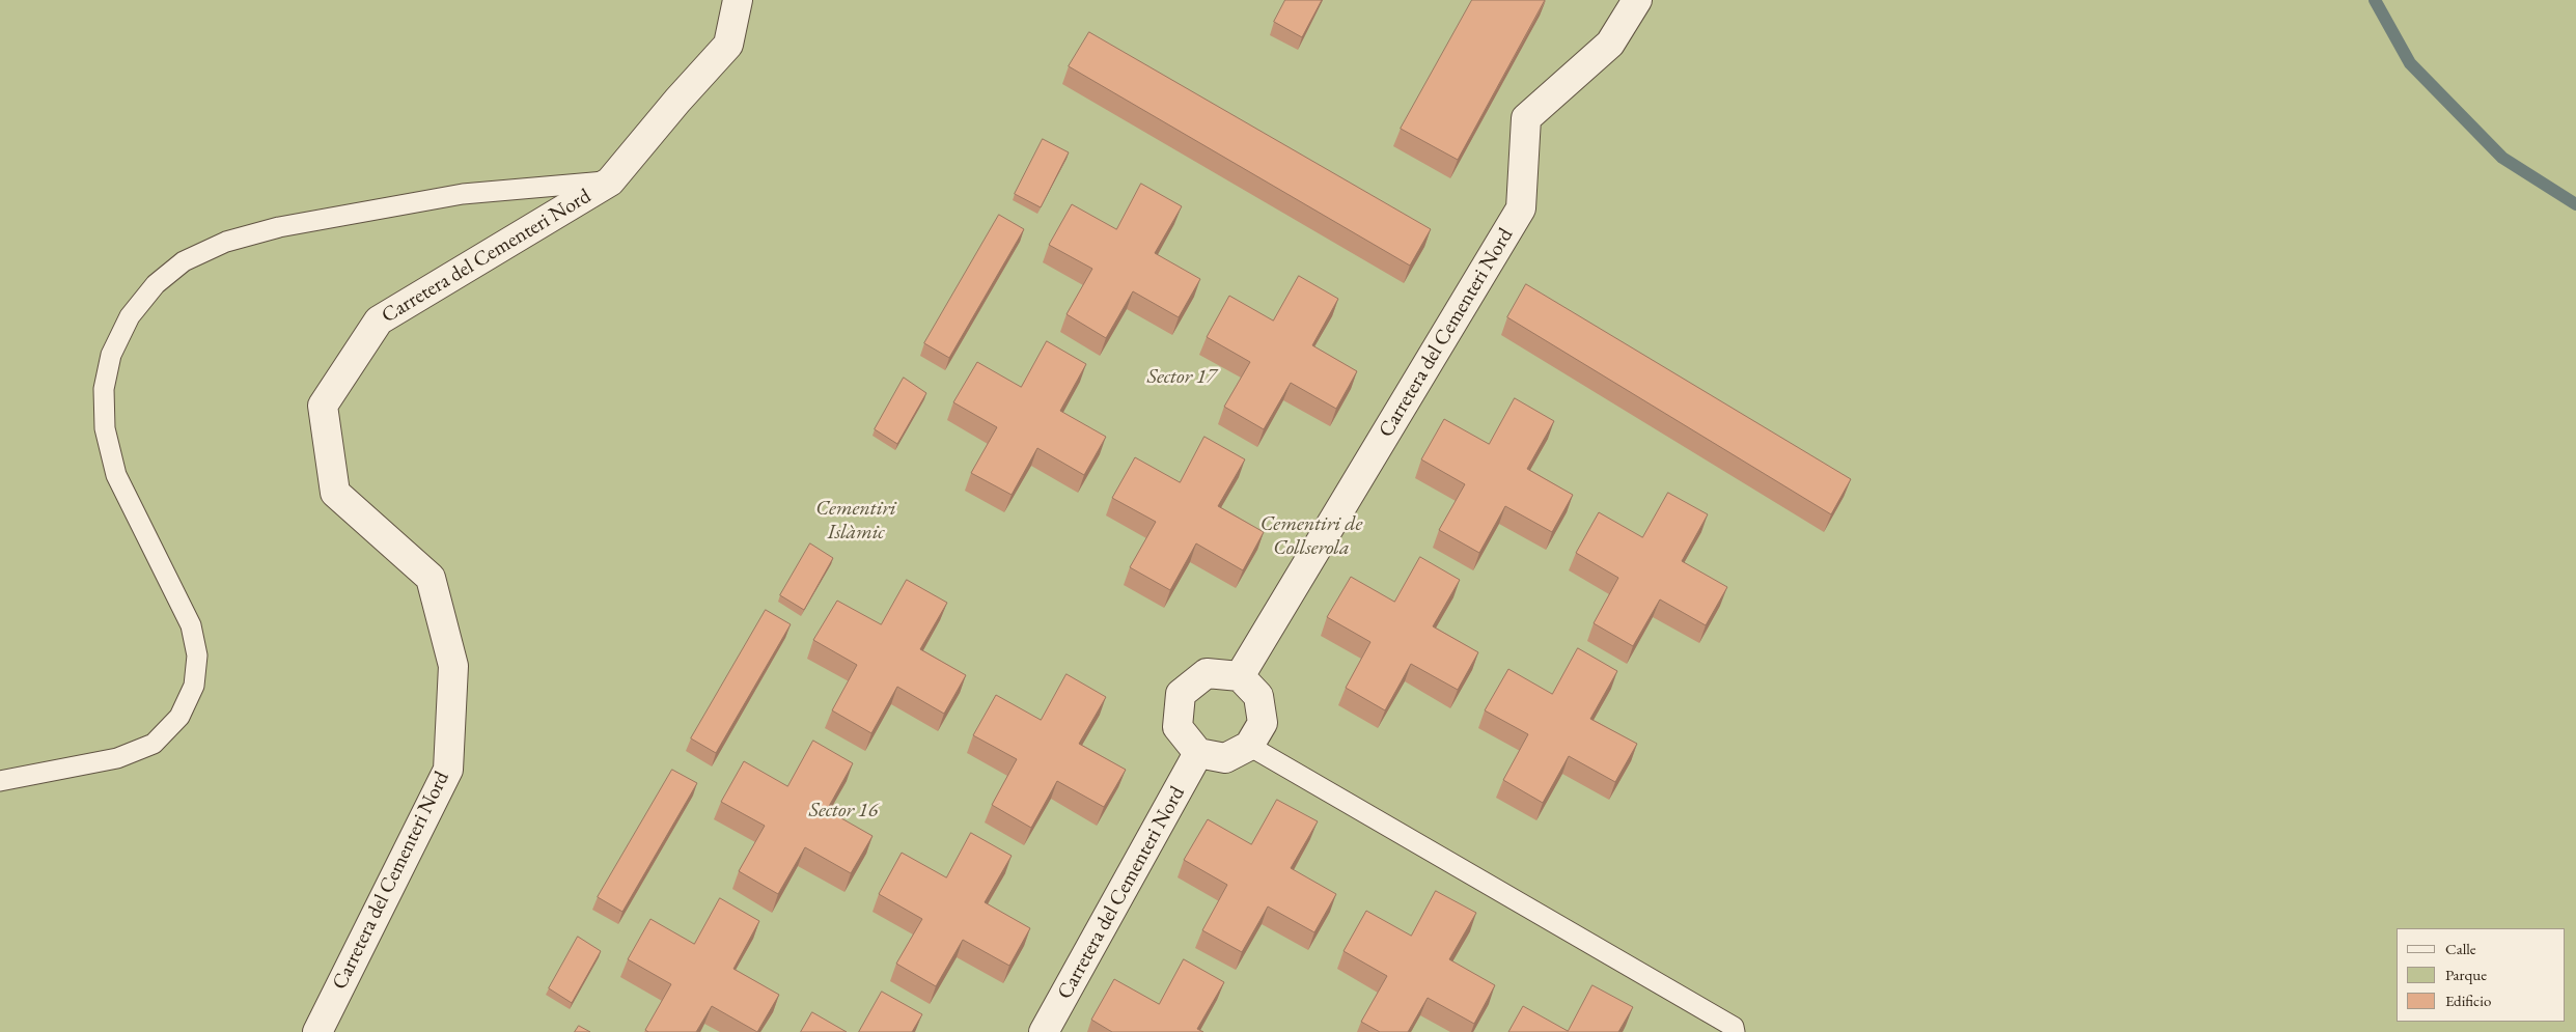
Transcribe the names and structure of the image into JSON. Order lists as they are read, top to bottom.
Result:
{
  "streets": {
    "street": ["Carretera del Cementeri Nord"]
  },
  "parks": [
    "Sector 17",
    "Cementiri Islàmic",
    "Cementiri de Collserola",
    "Sector 16"
  ],
  "legend": ["Calle", "Parque", "Edificio"]
}
